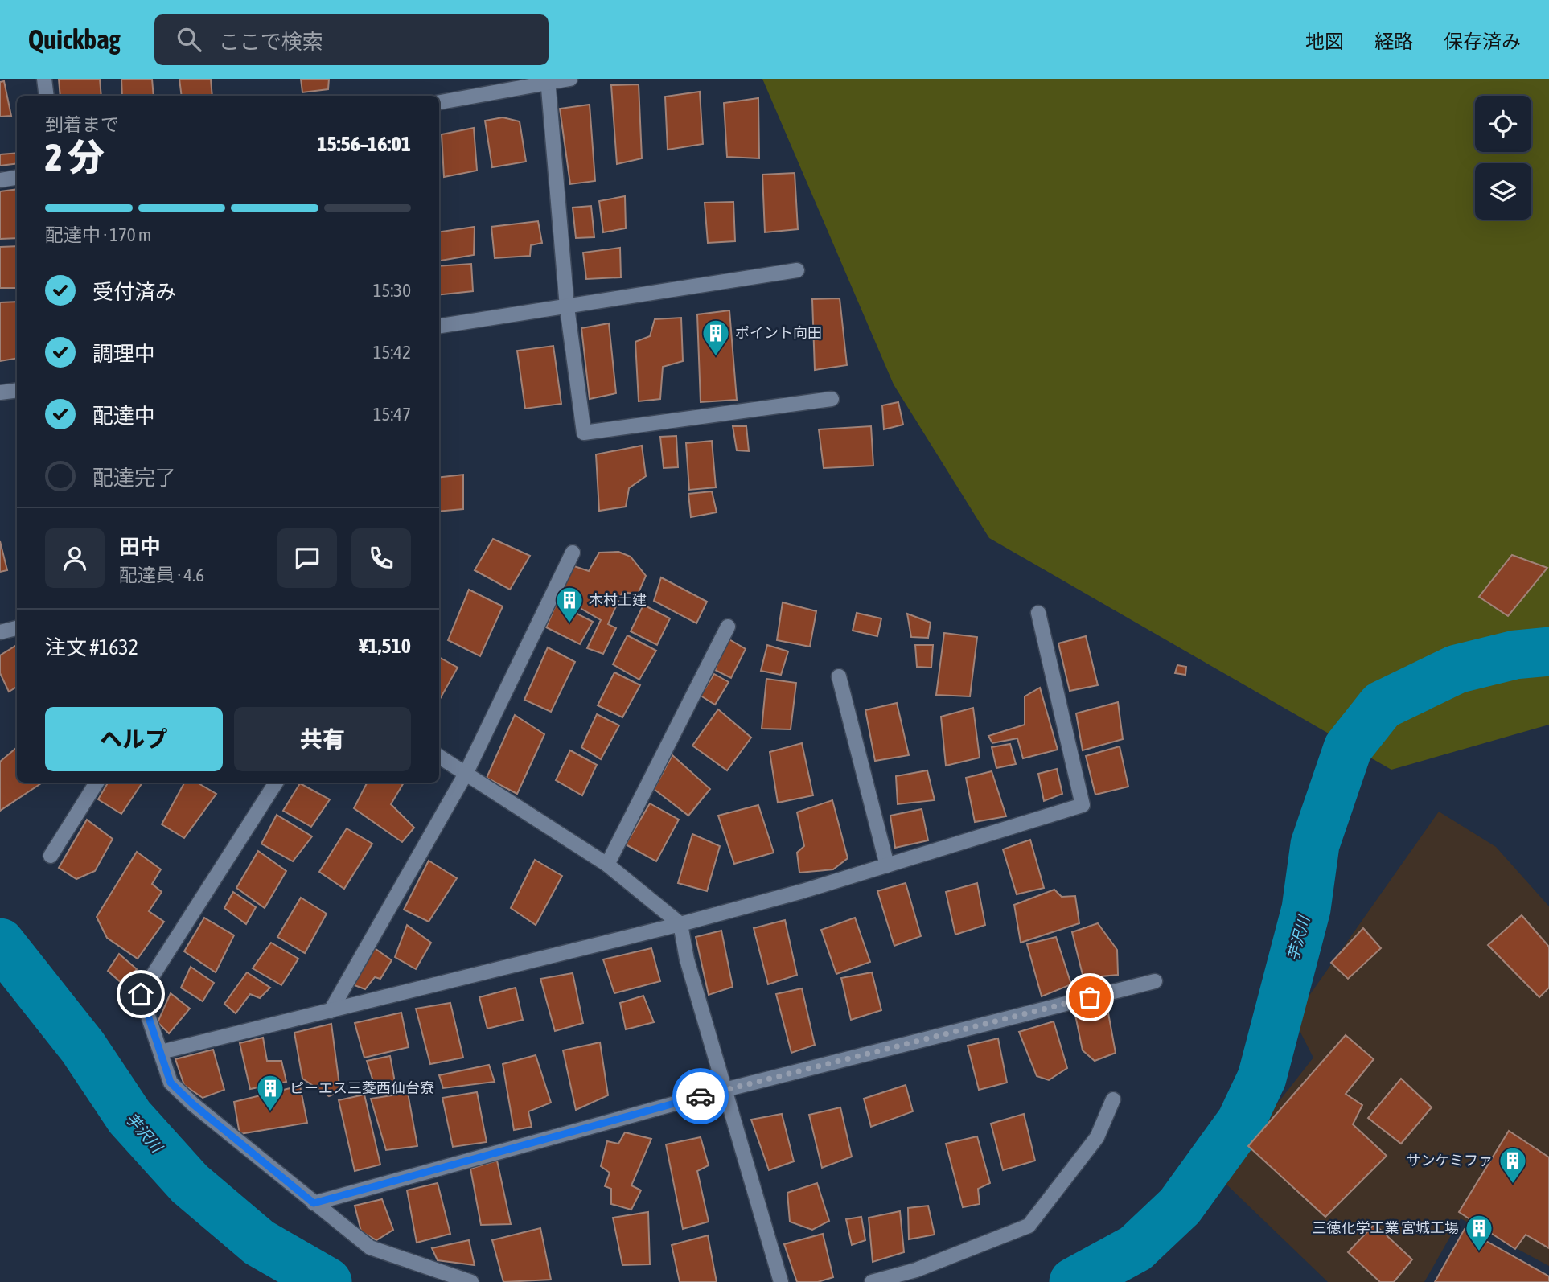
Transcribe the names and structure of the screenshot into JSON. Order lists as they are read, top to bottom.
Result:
{
  "water": ["芋沢川"],
  "places": {
    "building": [
      "ポイント向田",
      "木村土建",
      "ピーエス三菱西仙台寮",
      "サンケミファ",
      "三徳化学工業 宮城工場"
    ]
  },
  "page": {
    "header": "Quickbag",
    "search": "ここで検索",
    "nav": ["地図", "経路", "保存済み"],
    "heading": ["2 分", "到着まで", "15:56–16:01"],
    "panel": [
      "田中",
      "配達員 · 4.6",
      "注文 #1632",
      "¥1,510"
    ],
    "bar": "配達中 · 170 m",
    "list": [
      ["受付済み", "15:30"],
      ["調理中", "15:42"],
      ["配達中", "15:47"],
      "配達完了"
    ],
    "buttons": ["ヘルプ", "共有"]
  }
}
